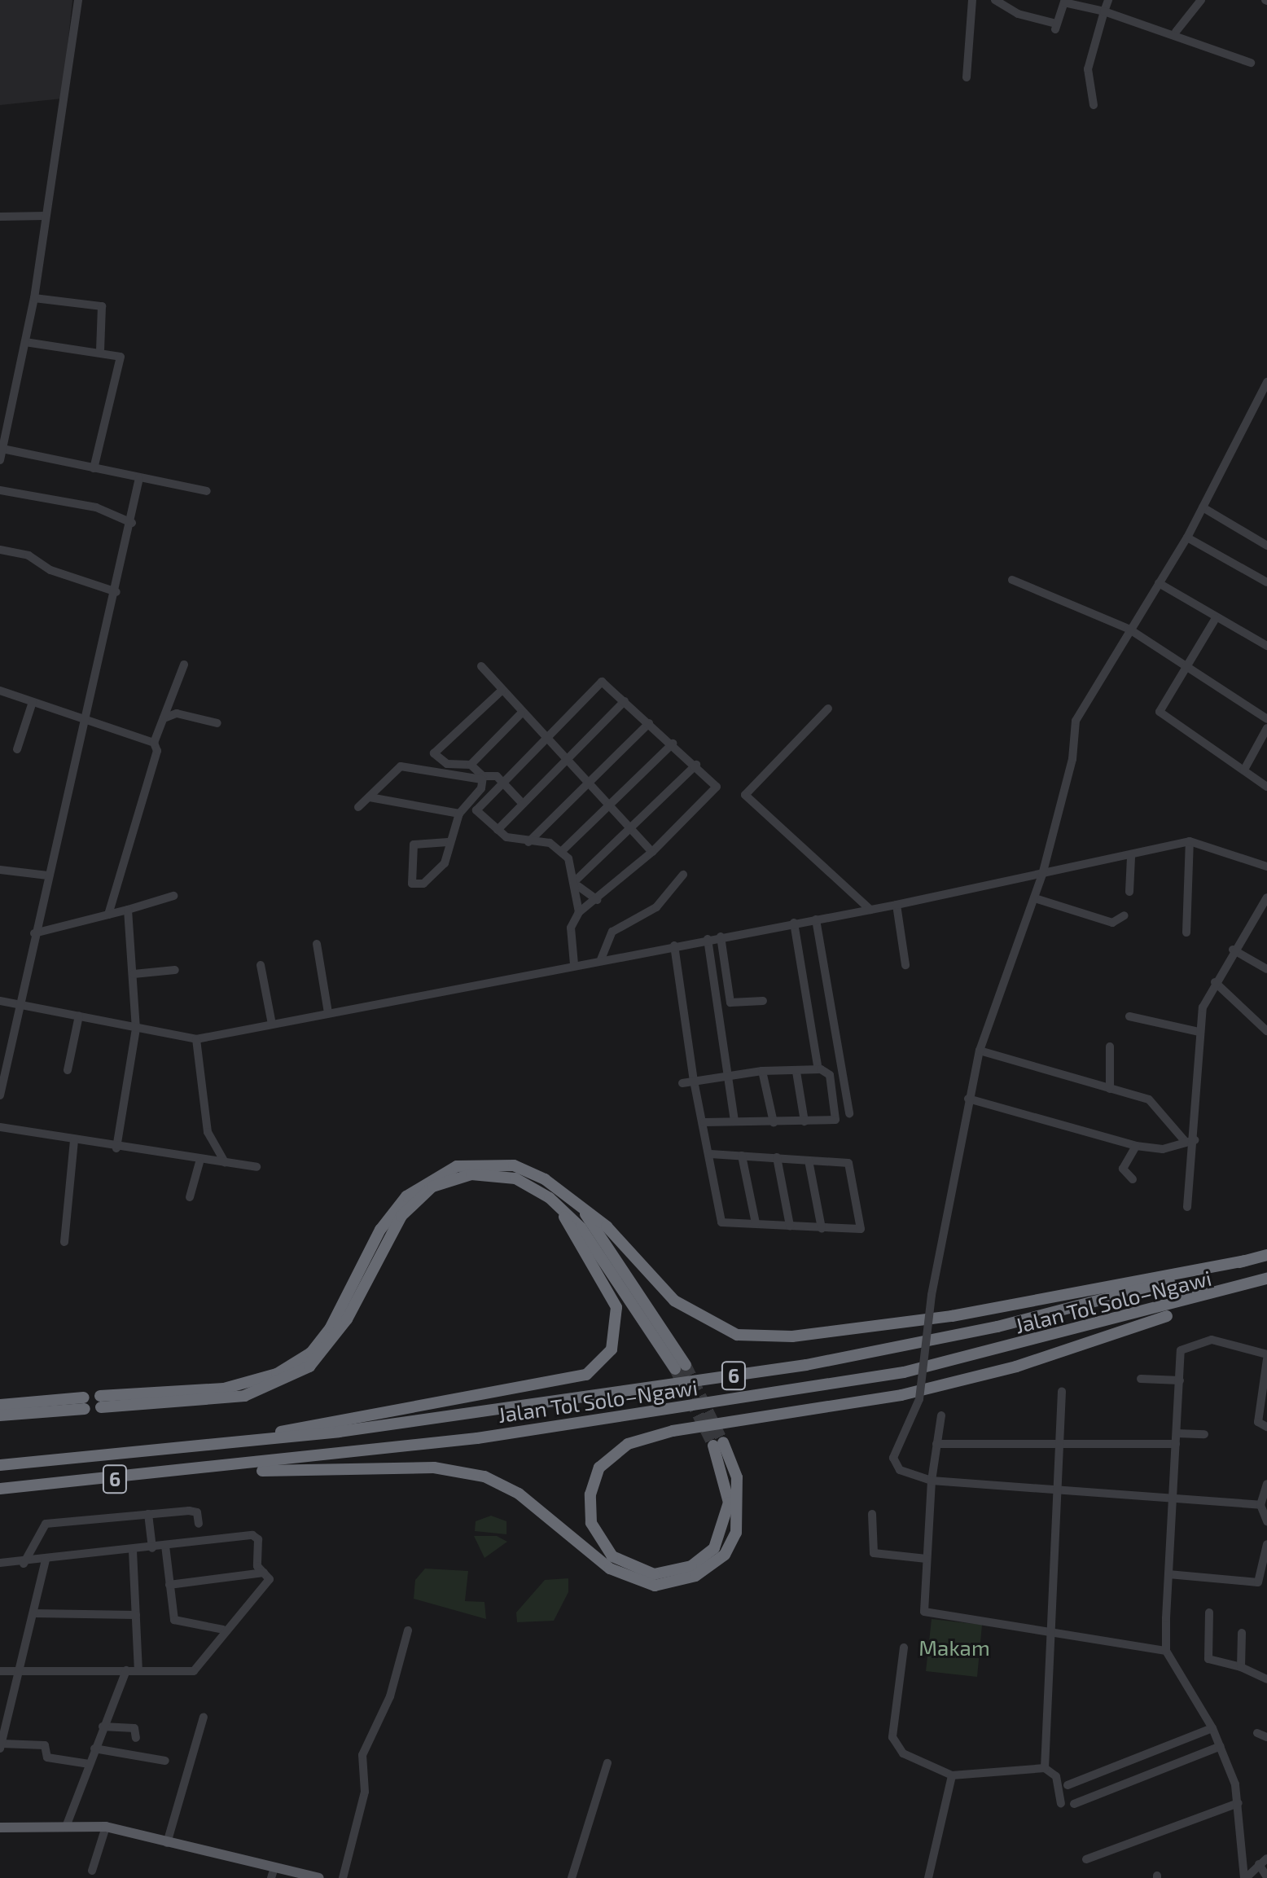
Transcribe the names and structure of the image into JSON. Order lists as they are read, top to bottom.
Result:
{
  "streets": {
    "highway": ["Jalan Tol Solo–Ngawi", "6"]
  },
  "parks": ["Makam"]
}
